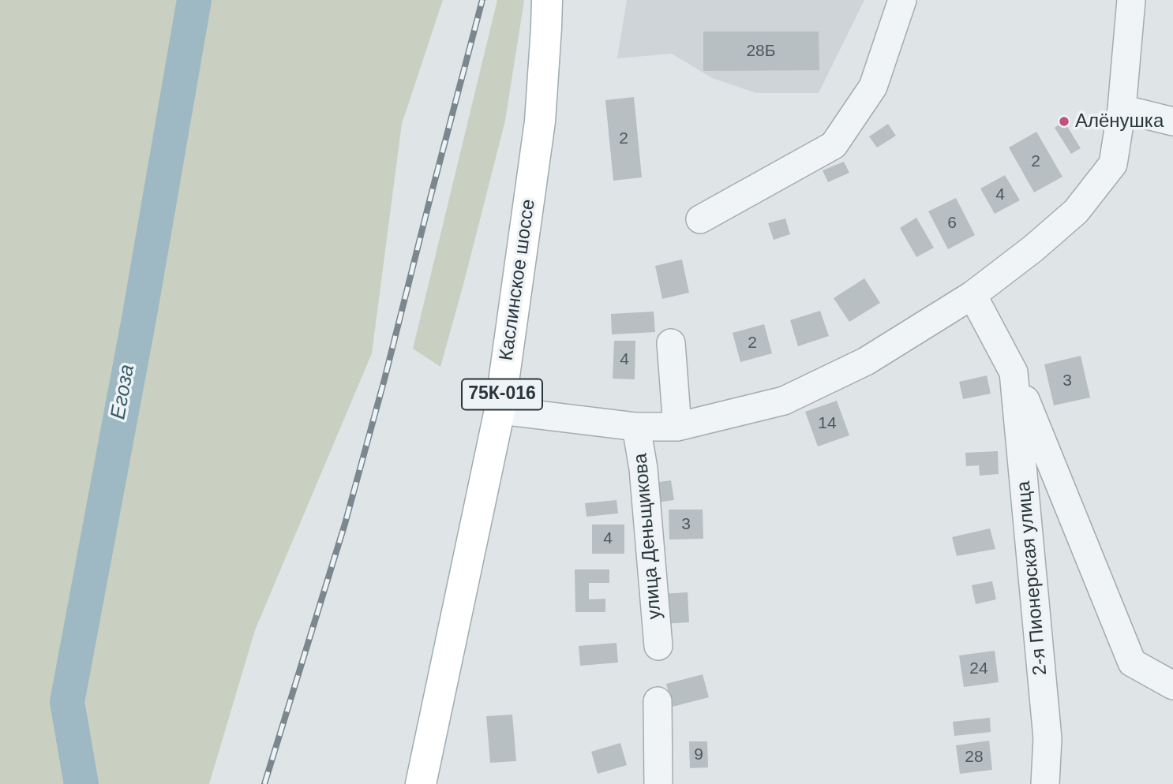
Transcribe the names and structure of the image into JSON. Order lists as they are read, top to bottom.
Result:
{
  "streets": {
    "main road": ["Каслинское шоссе", "75К-016"],
    "street": ["улица Деньщикова", "2-я Пионерская улица"]
  },
  "water": ["Егоза"],
  "places": ["Алёнушка"],
  "house_numbers": [
    "28Б",
    "2",
    "2",
    "4",
    "6",
    "2",
    "4",
    "3",
    "14",
    "3",
    "4",
    "24",
    "9",
    "28"
  ]
}
